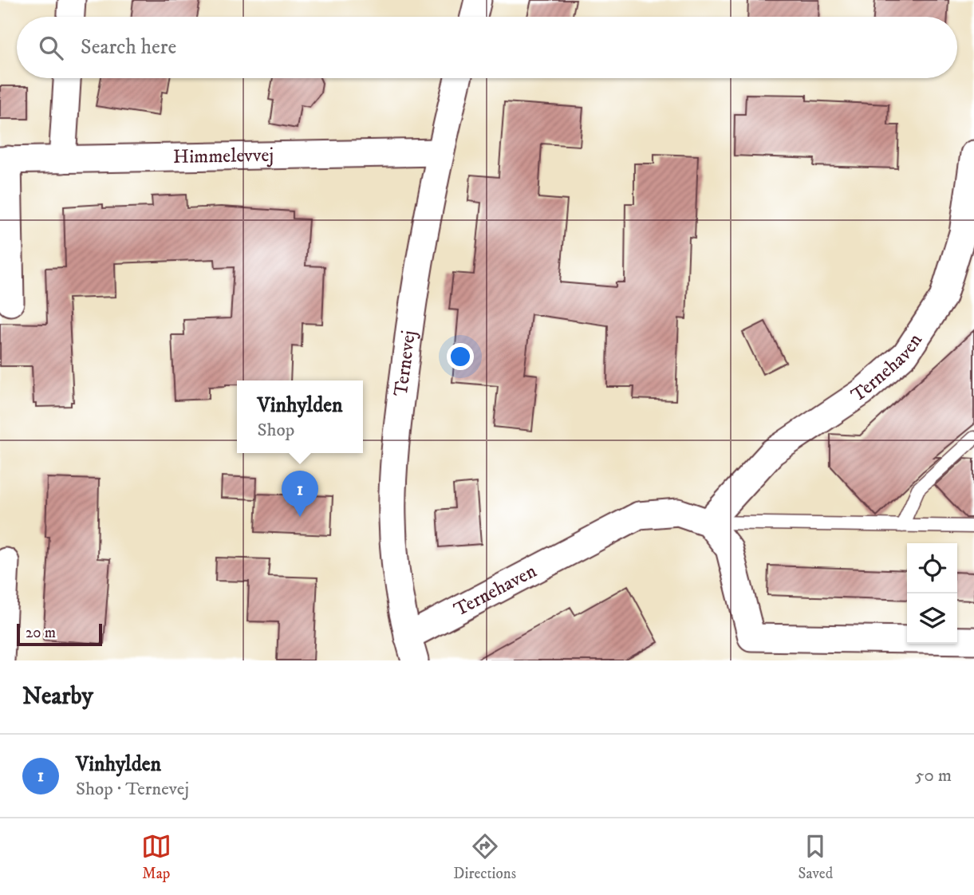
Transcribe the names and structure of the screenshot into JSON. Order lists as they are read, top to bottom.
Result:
{
  "streets": {
    "street": ["Himmelevvej", "Ternevej", "Ternehaven"]
  },
  "crossings": [
    ["Himmelevvej", "Ternevej"],
    ["Ternevej", "Ternehaven"]
  ],
  "scale_bar": "20 m",
  "page": {
    "search": "Search here",
    "popup": ["Vinhylden", "Shop"],
    "pins": "1",
    "scale": "20 m",
    "heading": "Nearby",
    "list": [
      {
        "mark": "1",
        "name": "Vinhylden",
        "note": "Shop · Ternevej",
        "value": "50 m"
      }
    ],
    "nav": ["Map", "Directions", "Saved"]
  }
}
